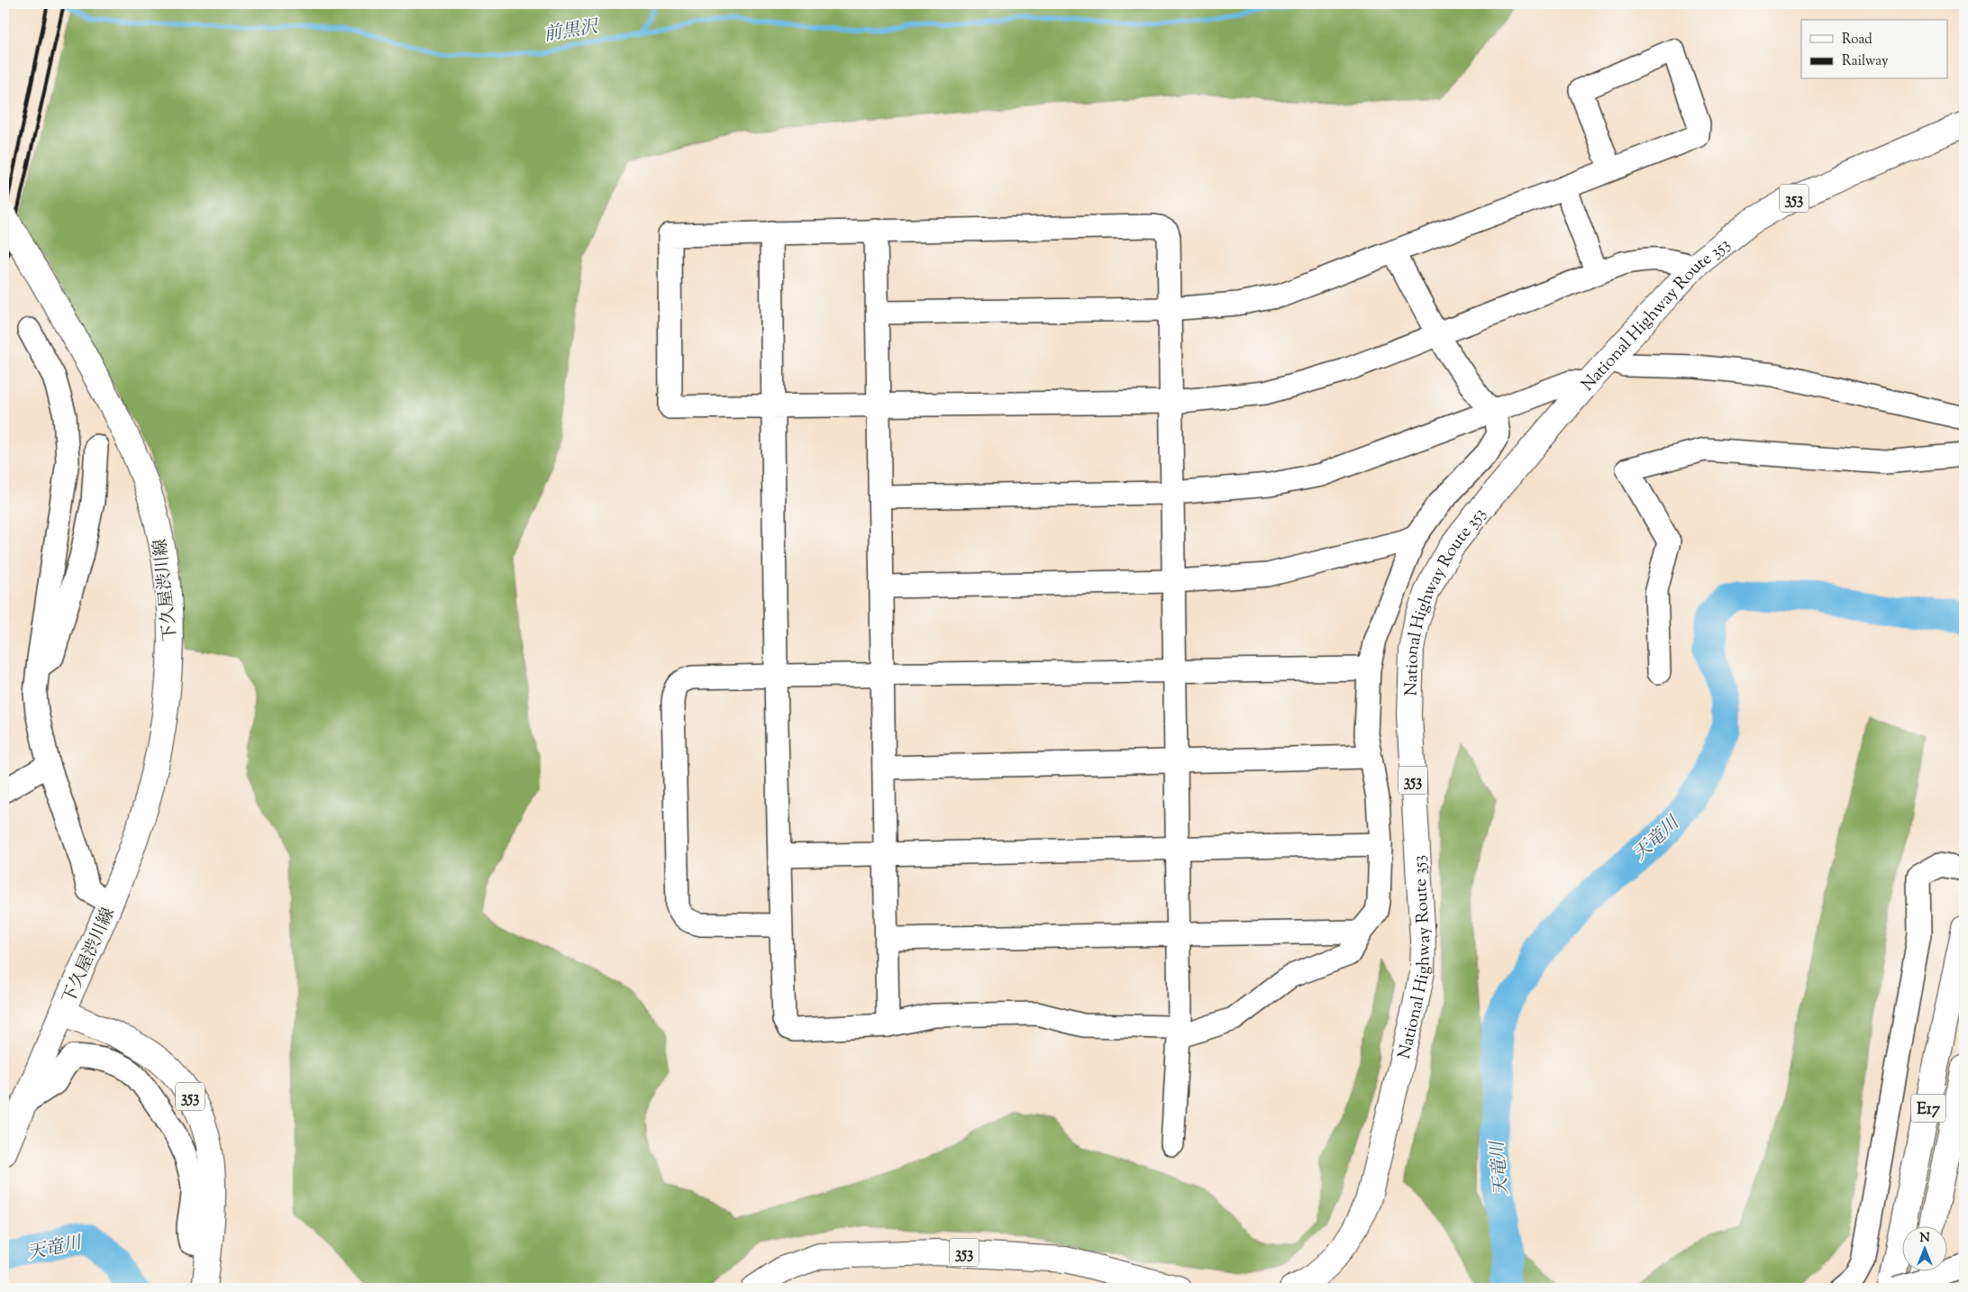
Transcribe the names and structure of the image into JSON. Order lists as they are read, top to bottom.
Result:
{
  "streets": {
    "main road": [
      "353",
      "National Highway Route 353",
      "下久屋渋川線",
      "E17"
    ]
  },
  "crossings": [
    ["353", "下久屋渋川線"]
  ],
  "water": ["前黒沢", "天竜川"],
  "legend": ["Road", "Railway"],
  "north": "top"
}
